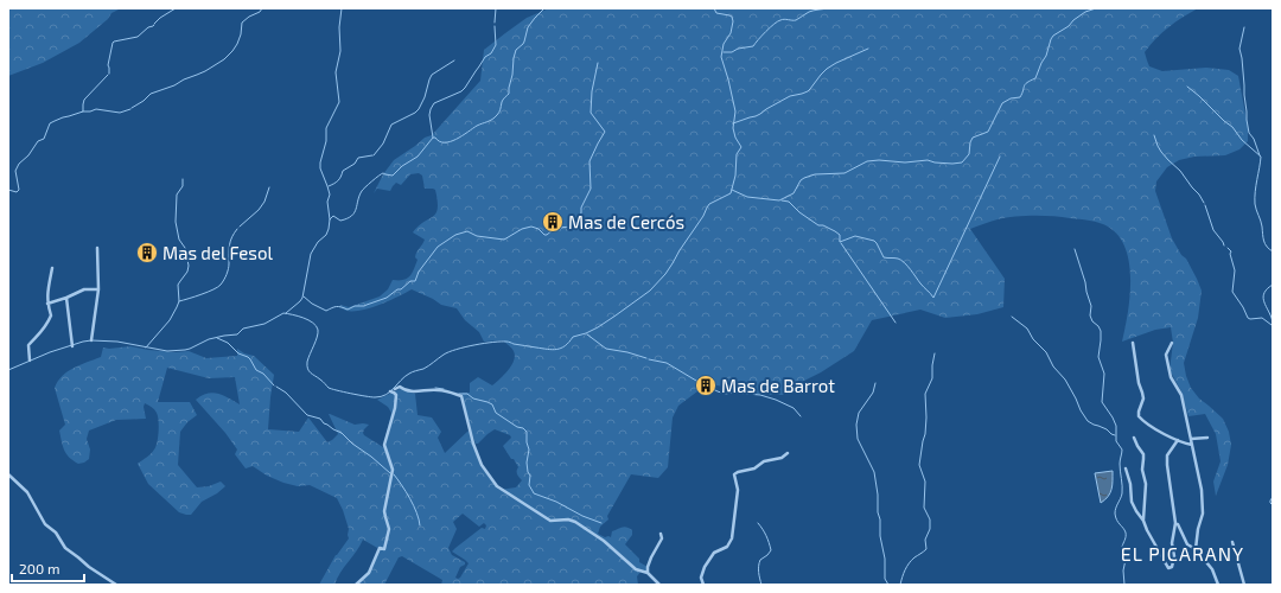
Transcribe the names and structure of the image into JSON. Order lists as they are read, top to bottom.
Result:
{
  "districts": ["EL PICARANY"],
  "places": {
    "building": ["Mas de Cercós", "Mas del Fesol", "Mas de Barrot"]
  },
  "scale_bar": "200 m"
}
